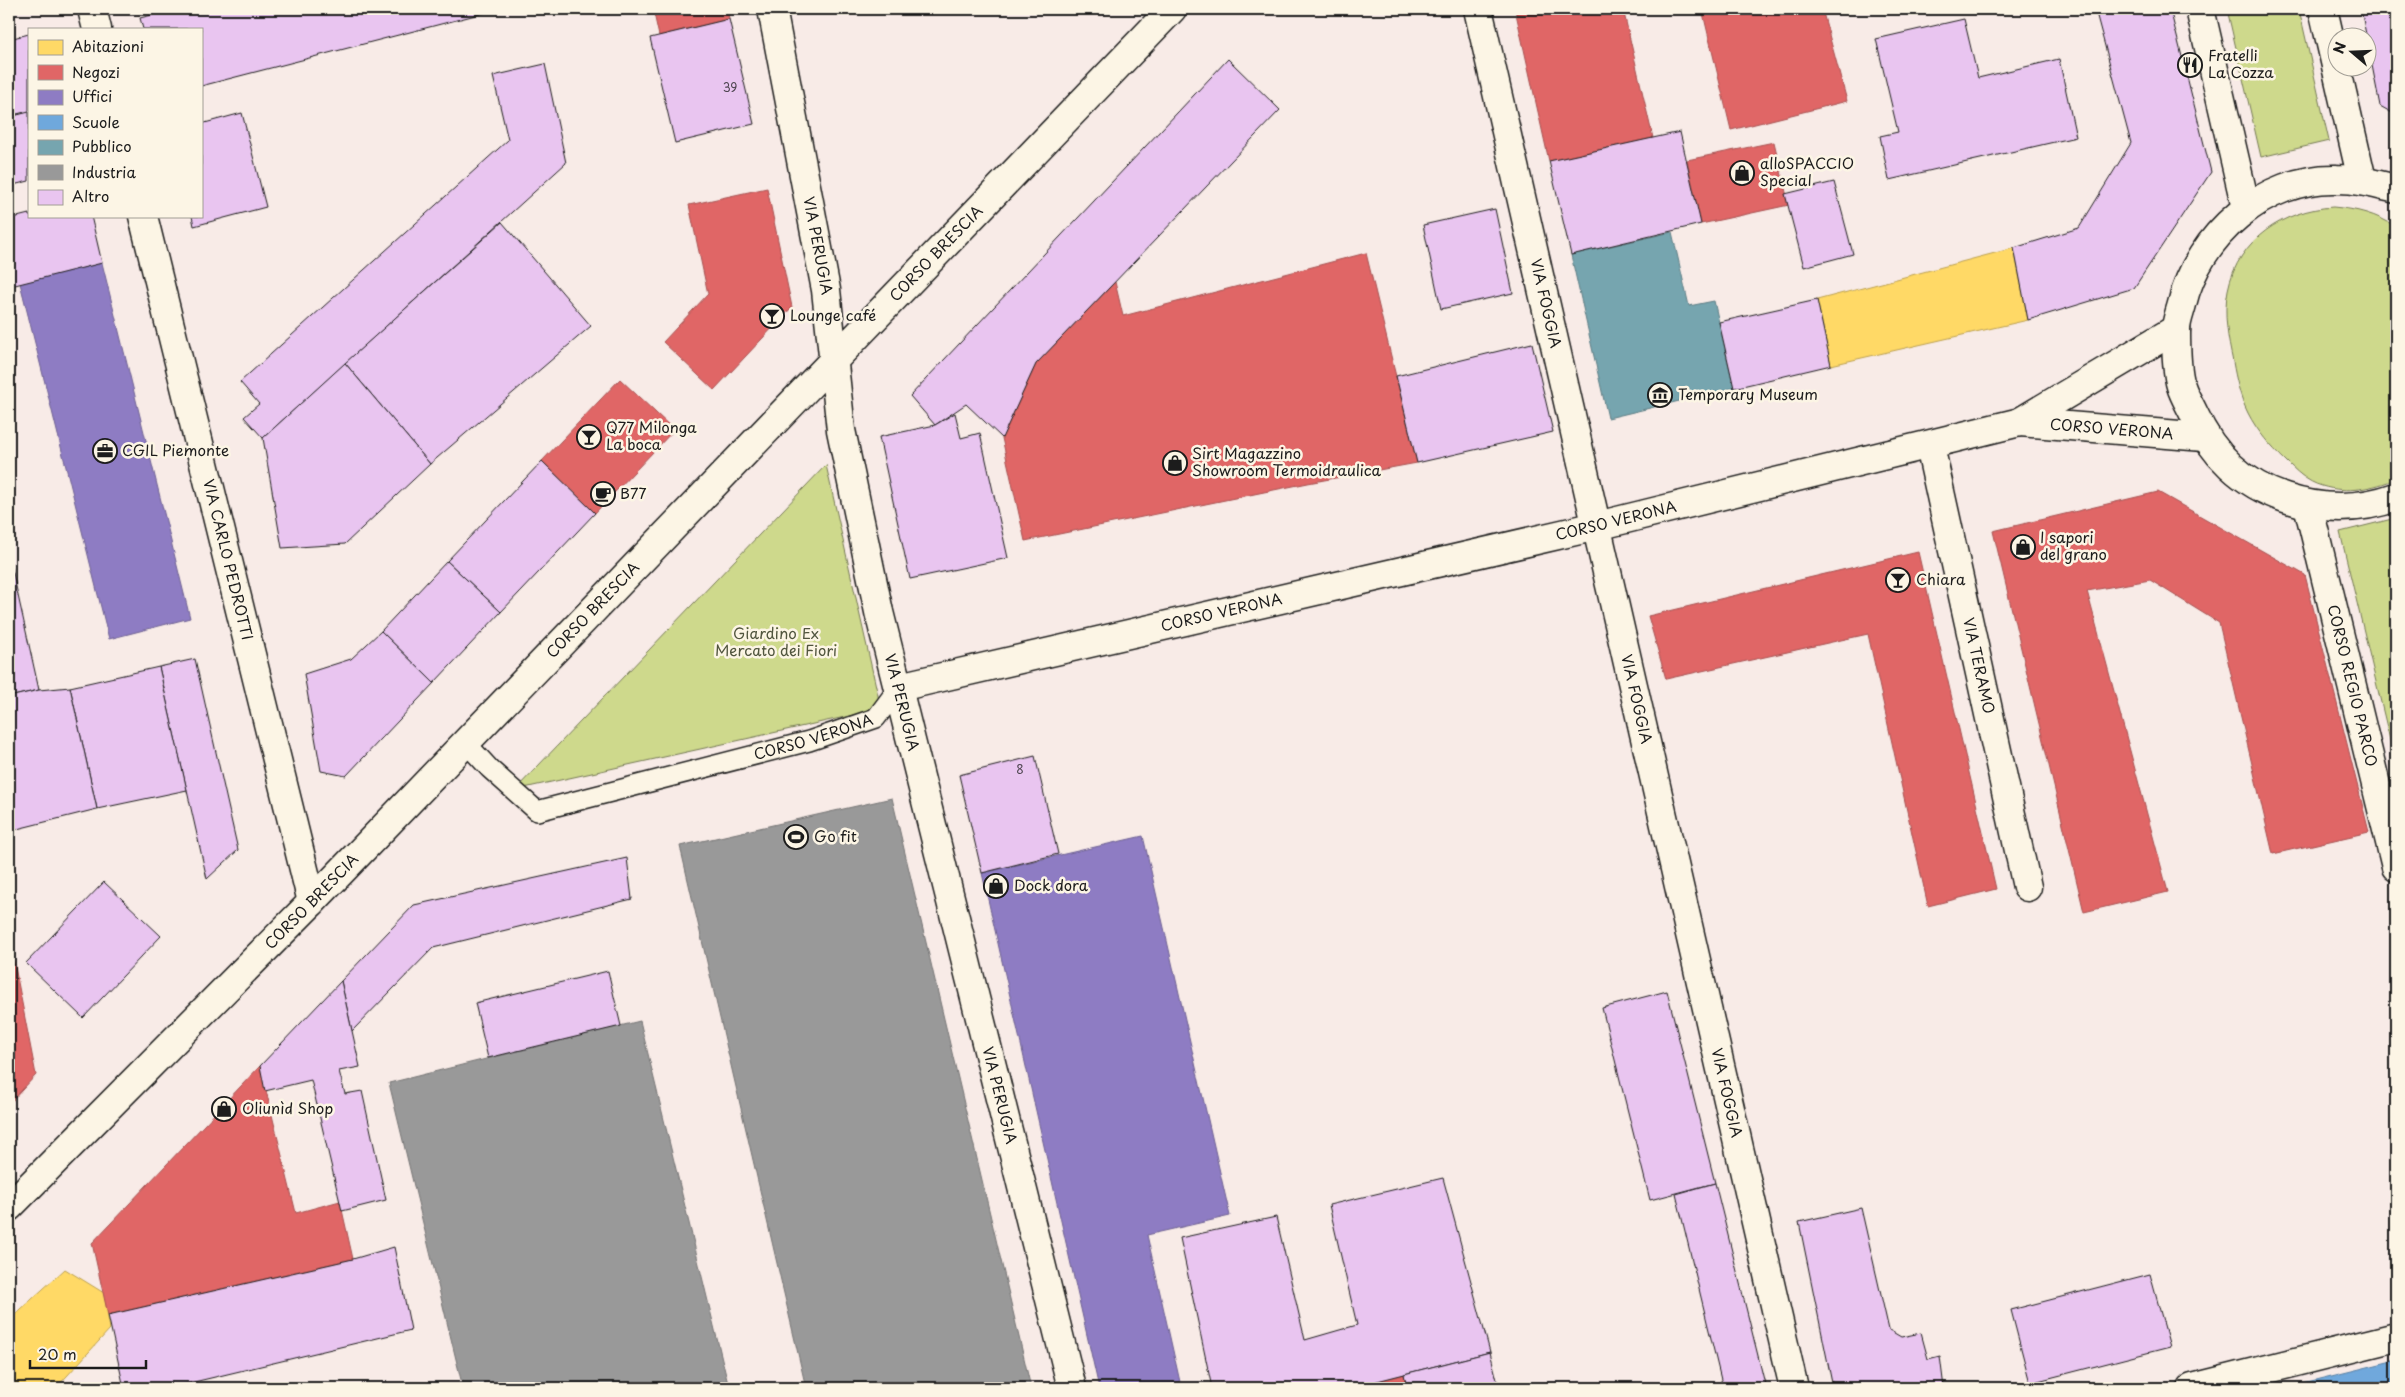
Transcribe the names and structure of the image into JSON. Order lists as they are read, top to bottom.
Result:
{
  "streets": {
    "street": [
      "VIA PERUGIA",
      "CORSO BRESCIA",
      "VIA FOGGIA",
      "CORSO VERONA",
      "VIA CARLO PEDROTTI",
      "VIA TERAMO",
      "CORSO REGIO PARCO"
    ]
  },
  "crossings": [
    ["VIA PERUGIA", "CORSO BRESCIA"],
    ["VIA PERUGIA", "CORSO VERONA"],
    ["CORSO BRESCIA", "CORSO VERONA"],
    ["CORSO BRESCIA", "VIA CARLO PEDROTTI"],
    ["VIA FOGGIA", "CORSO VERONA"],
    ["CORSO VERONA", "VIA TERAMO"]
  ],
  "parks": ["Giardino Ex Mercato dei Fiori"],
  "places": {
    "restaurant": ["Fratelli La Cozza"],
    "shop": [
      "alloSPACCIO Special",
      "Sirt Magazzino Showroom Termoidraulica",
      "I sapori del grano",
      "Dock dora",
      "Oliunìd Shop"
    ],
    "bar": ["Lounge café", "Q77 Milonga La boca", "Chiara"],
    "museum": ["Temporary Museum"],
    "office": ["CGIL Piemonte"],
    "cafe": ["B77"],
    "sports": ["Go fit"]
  },
  "house_numbers": ["39", "8"],
  "legend": [
    "Abitazioni",
    "Negozi",
    "Uffici",
    "Scuole",
    "Pubblico",
    "Industria",
    "Altro"
  ],
  "scale_bar": "20 m",
  "north": "left"
}
